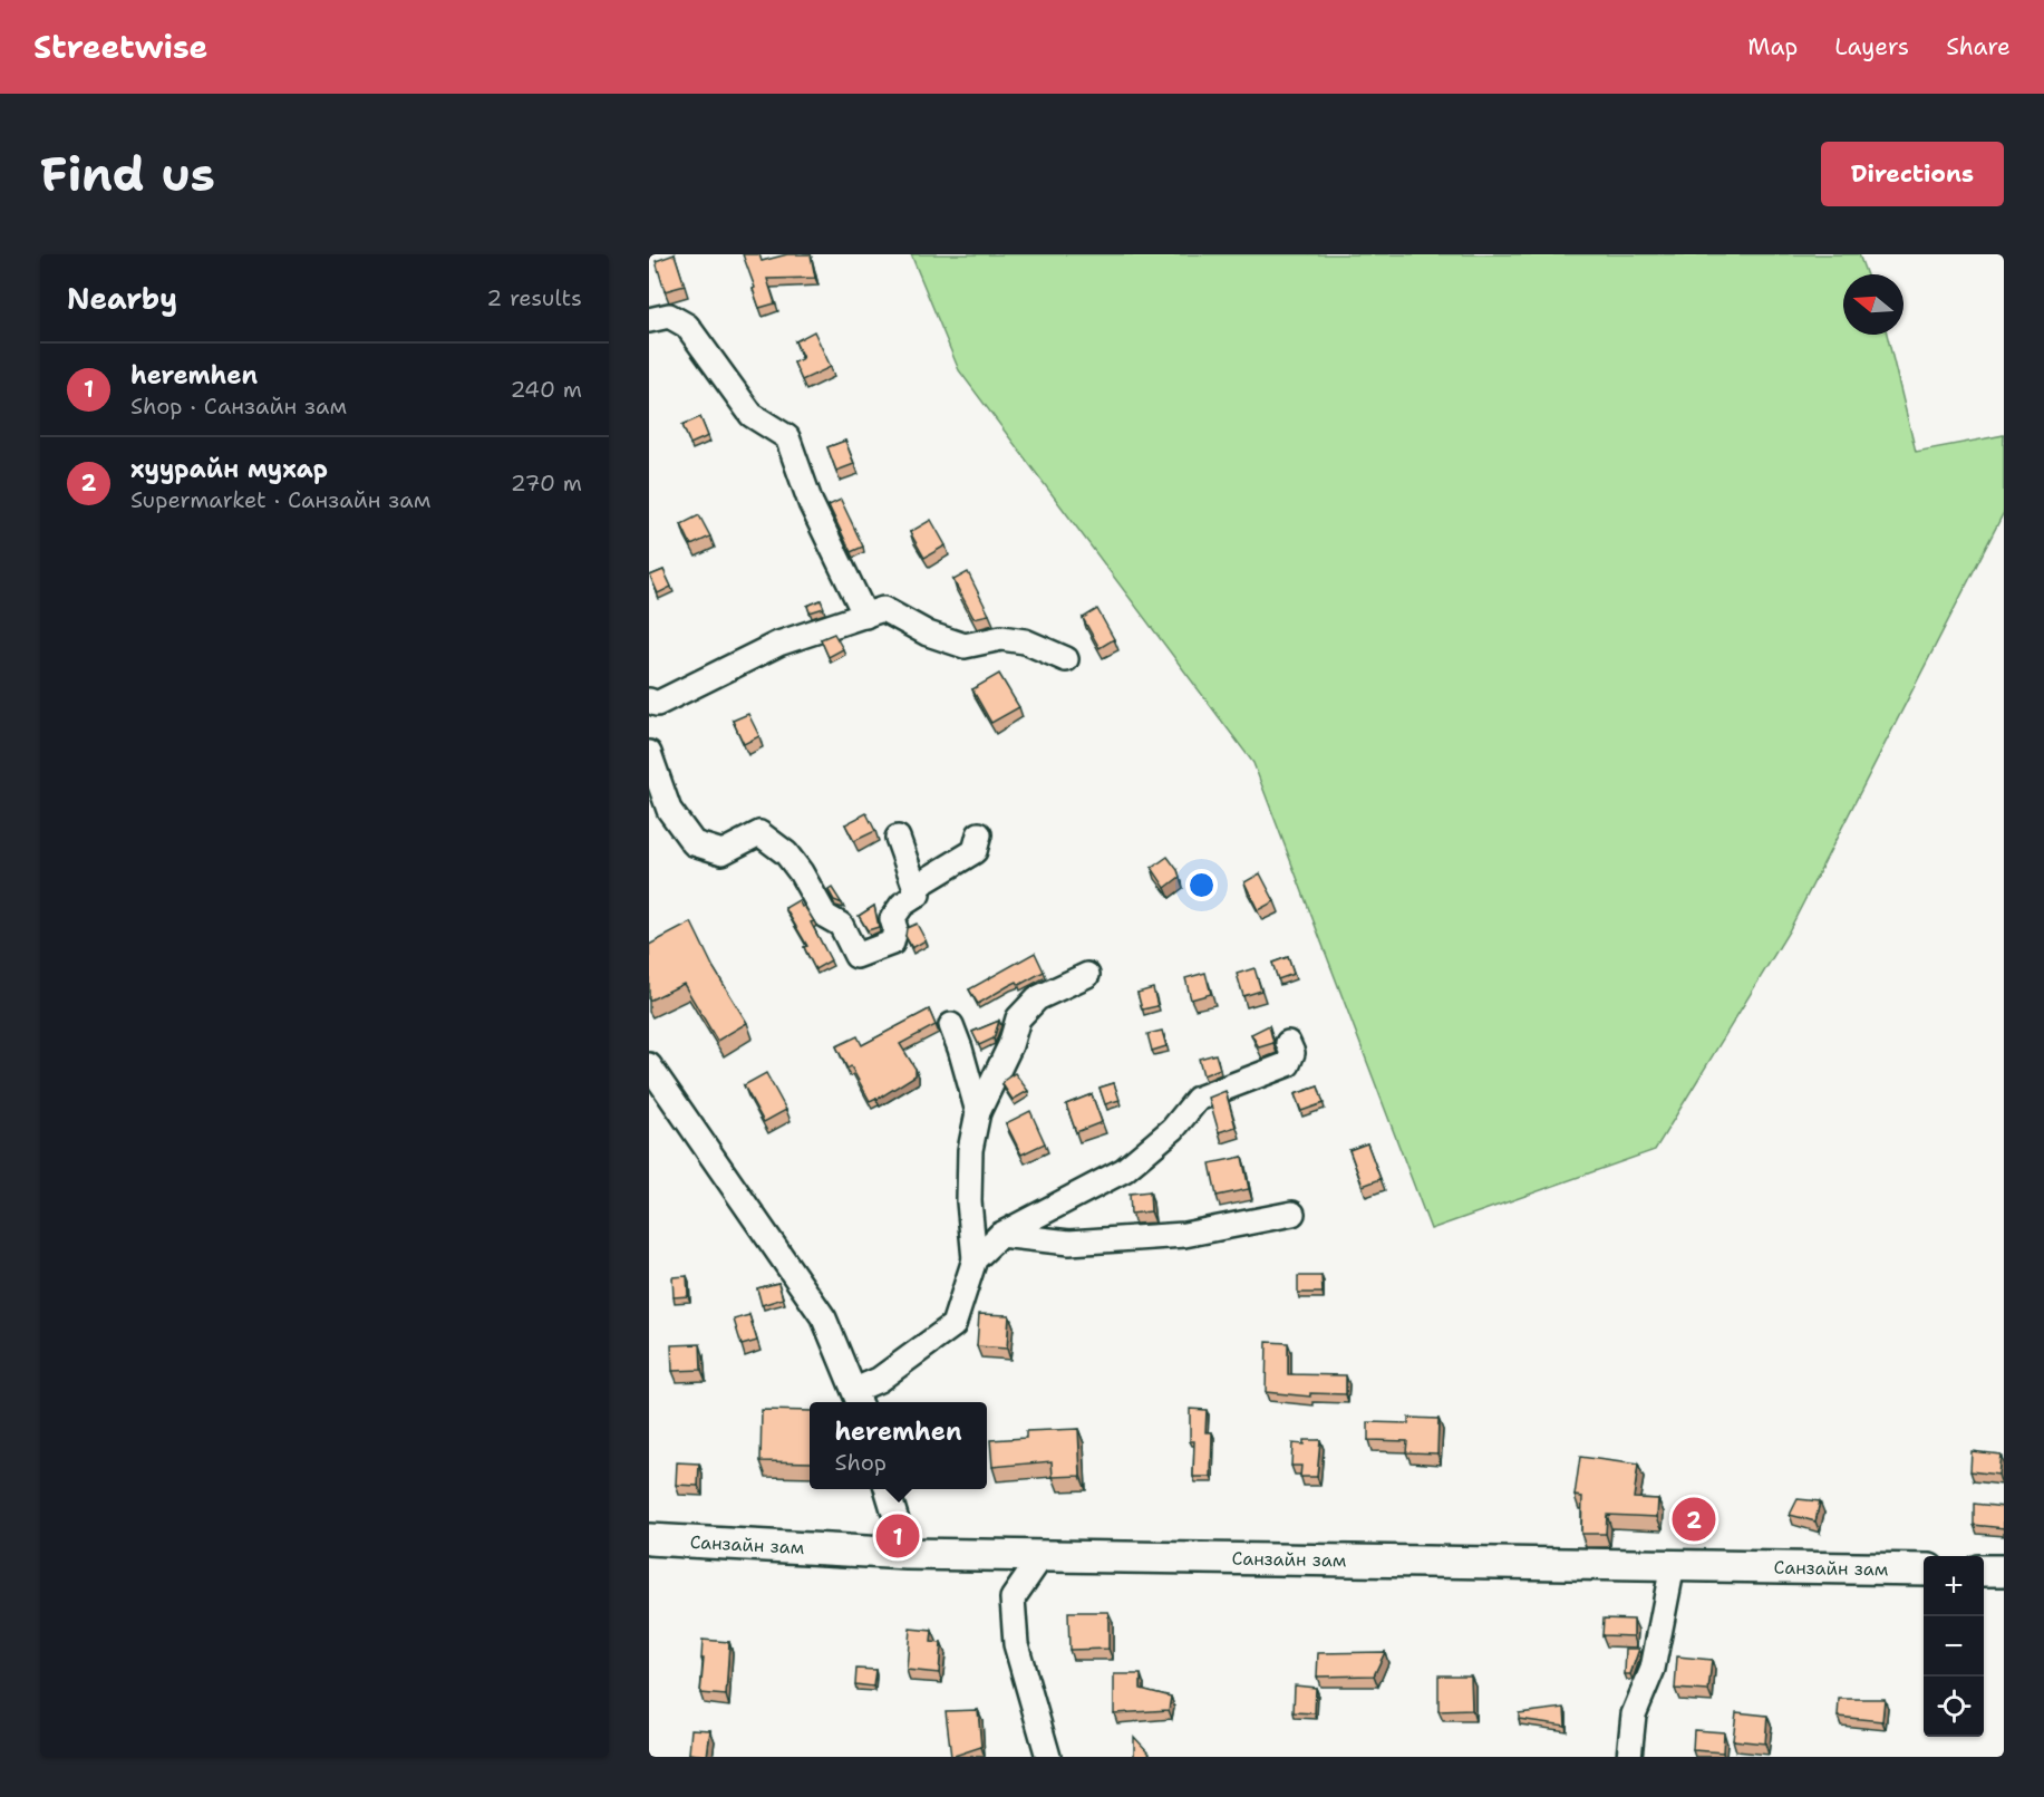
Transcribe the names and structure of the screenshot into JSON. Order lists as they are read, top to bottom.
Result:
{
  "streets": {
    "main road": ["Санзайн зам"]
  },
  "north": "left",
  "page": {
    "header": "Streetwise",
    "nav": ["Map", "Layers", "Share"],
    "buttons": "Directions",
    "title": "Find us",
    "heading": ["Nearby", "2 results"],
    "list": [
      {
        "mark": "1",
        "name": "heremhen",
        "note": "Shop · Санзайн зам",
        "value": "240 m"
      },
      {
        "mark": "2",
        "name": "хуурайн мухар",
        "note": "Supermarket · Санзайн зам",
        "value": "270 m"
      }
    ],
    "popup": ["heremhen", "Shop"],
    "pins": ["2", "1"],
    "map_buttons": ["+", "−"]
  }
}
